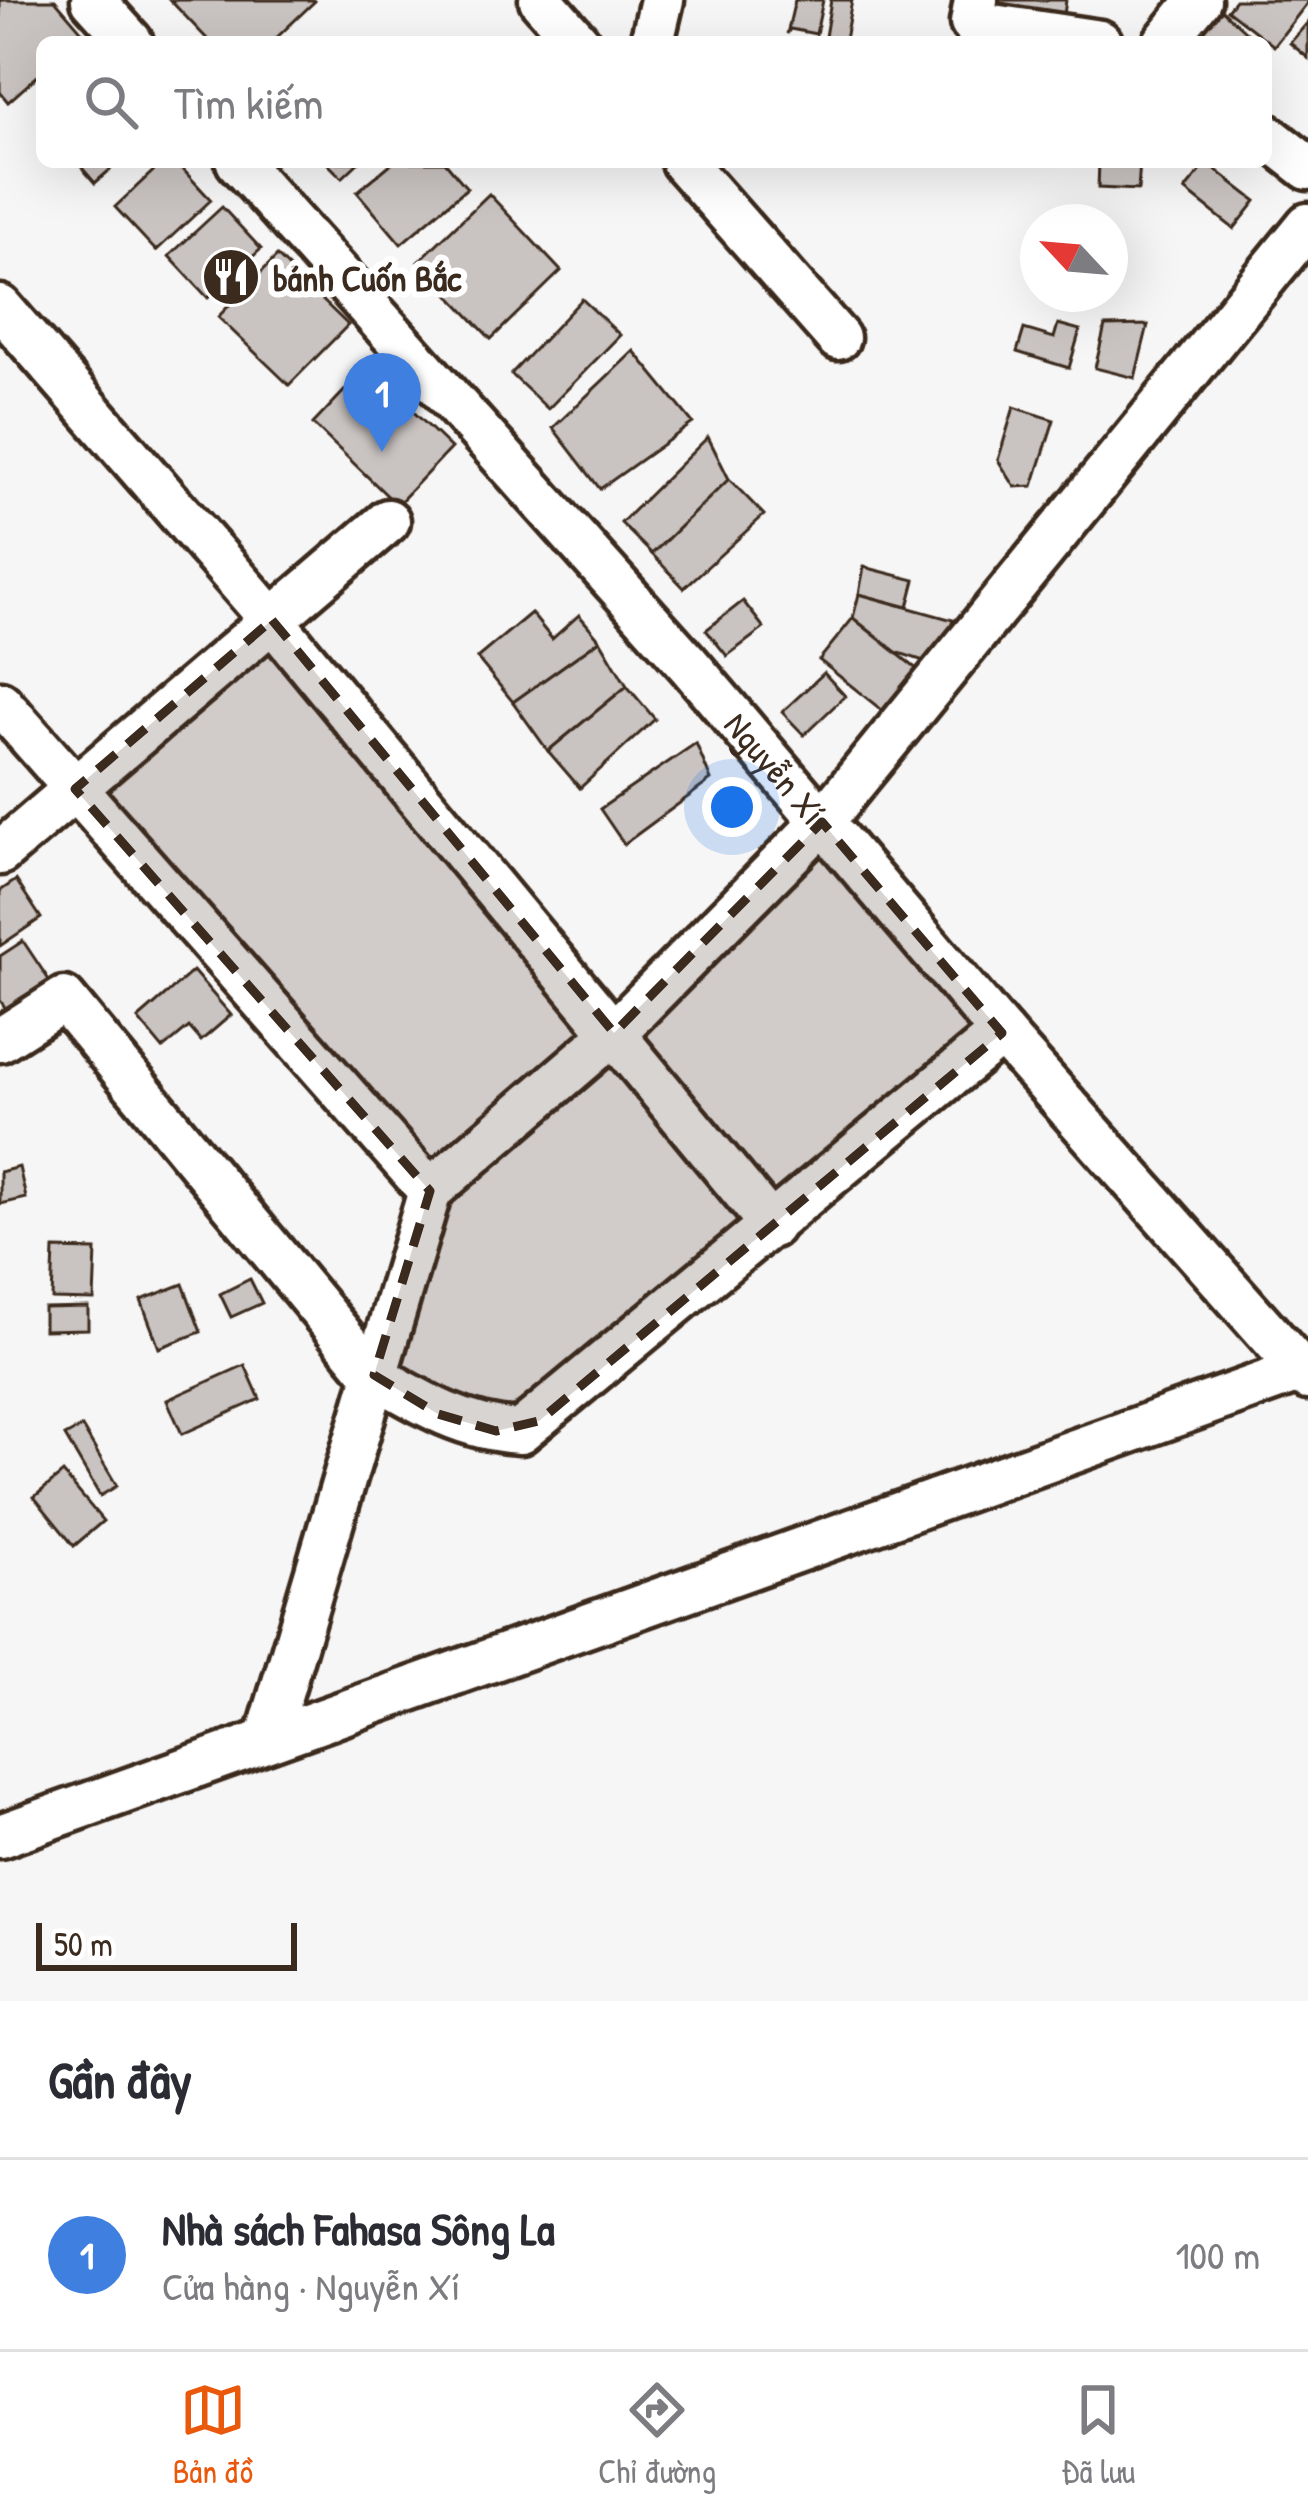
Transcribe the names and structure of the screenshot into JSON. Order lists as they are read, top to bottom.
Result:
{
  "streets": {
    "street": ["Nguyễn Xí"]
  },
  "places": {
    "restaurant": ["bánh Cuốn Bắc"]
  },
  "scale_bar": "50 m",
  "north": "top left",
  "page": {
    "search": "Tìm kiếm",
    "pins": "1",
    "scale": "50 m",
    "heading": "Gần đây",
    "list": [
      {
        "mark": "1",
        "name": "Nhà sách Fahasa Sông La",
        "note": "Cửa hàng · Nguyễn Xí",
        "value": "100 m"
      }
    ],
    "nav": ["Bản đồ", "Chỉ đường", "Đã lưu"]
  }
}
